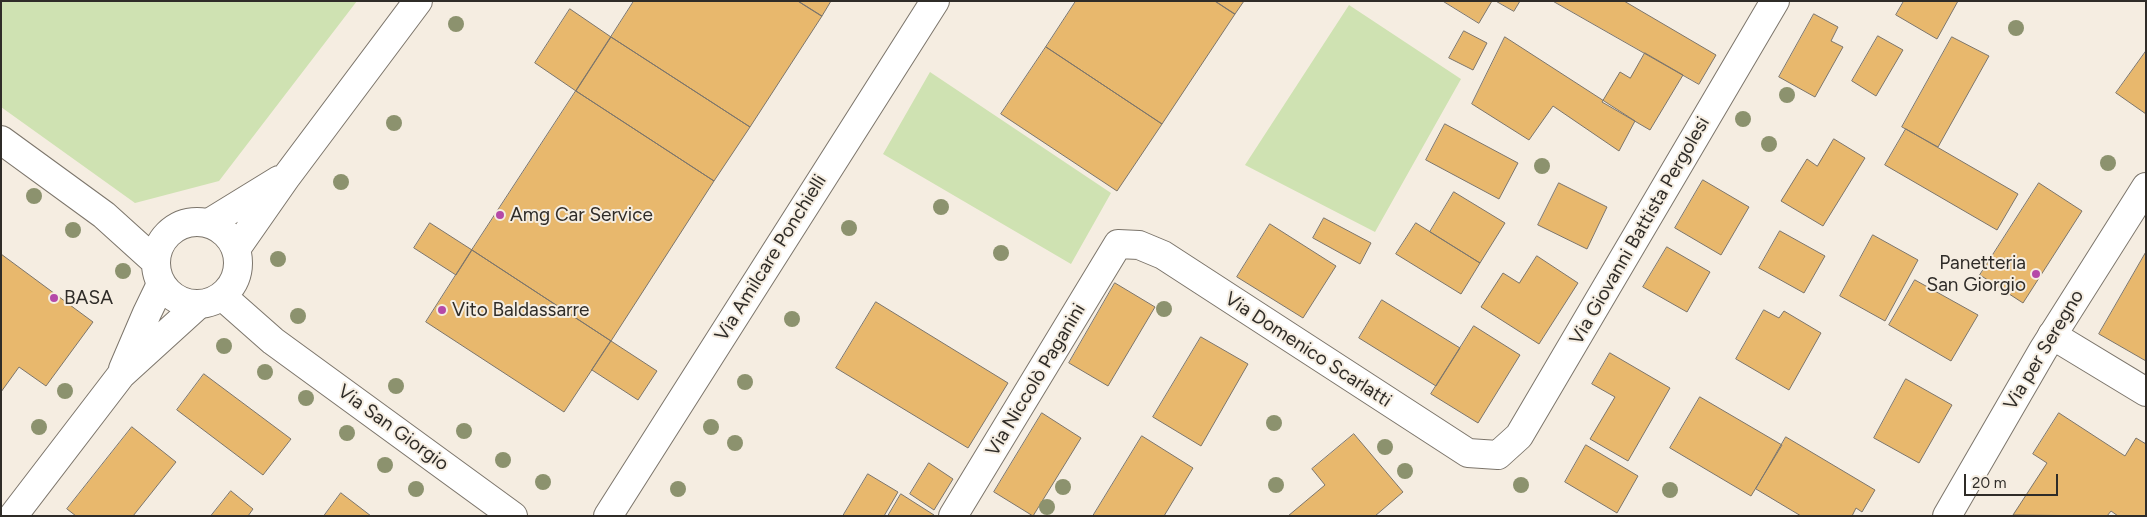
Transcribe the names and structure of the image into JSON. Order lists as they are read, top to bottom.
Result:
{
  "streets": {
    "street": [
      "Via Giovanni Battista Pergolesi",
      "Via Amilcare Ponchielli",
      "Via Domenico Scarlatti",
      "Via per Seregno",
      "Via Niccolò Paganini",
      "Via San Giorgio"
    ]
  },
  "crossings": [
    ["Via Giovanni Battista Pergolesi", "Via Domenico Scarlatti"],
    ["Via Domenico Scarlatti", "Via Niccolò Paganini"]
  ],
  "places": [
    "Amg Car Service",
    "Panetteria San Giorgio",
    "BASA",
    "Vito Baldassarre"
  ],
  "scale_bar": "20 m"
}
